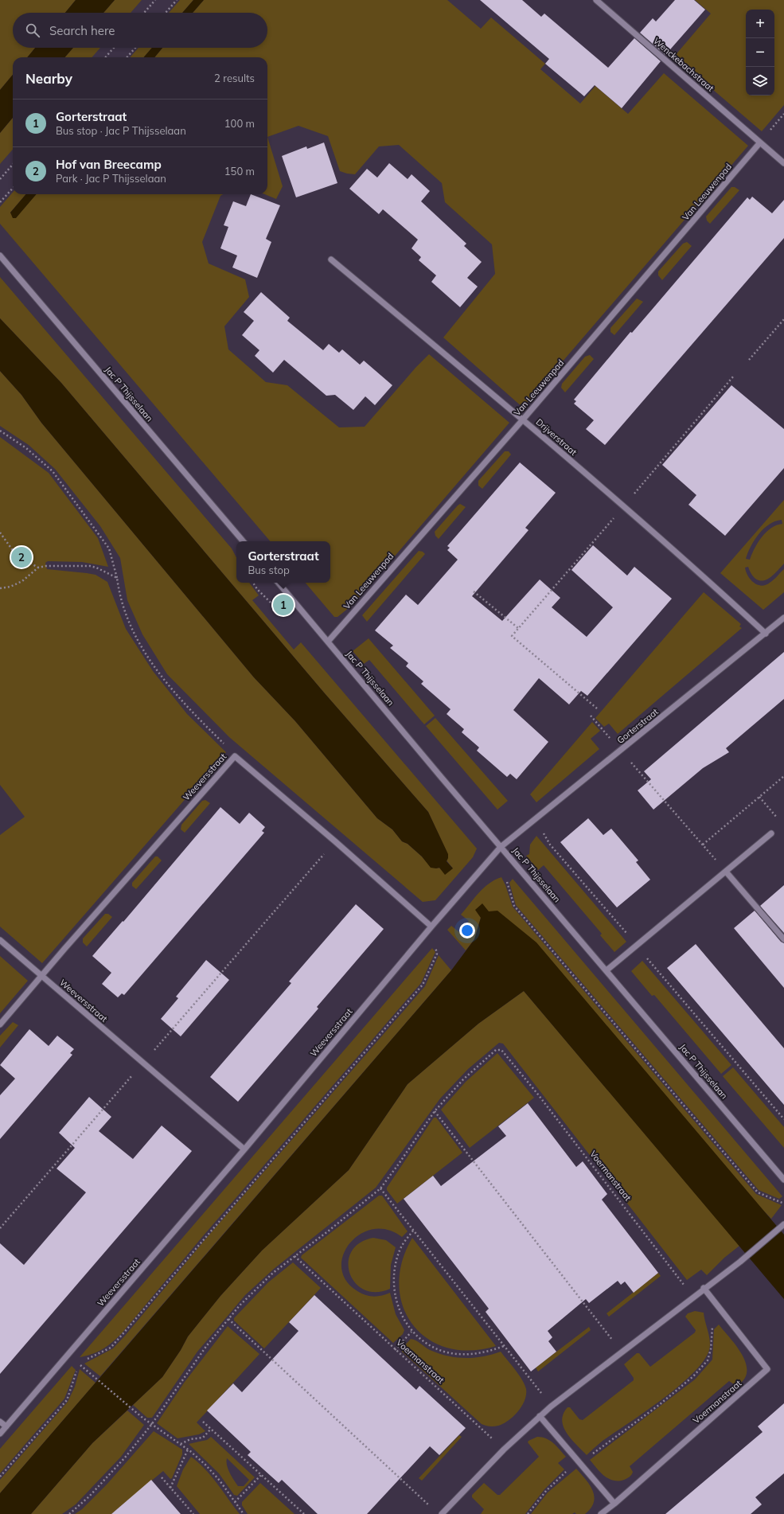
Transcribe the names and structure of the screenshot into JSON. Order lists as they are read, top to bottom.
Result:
{
  "streets": {
    "street": [
      "Wenckebachstraat",
      "Van Leeuwenpad",
      "Jac P Thijsselaan",
      "Drijverstraat",
      "Gorterstraat",
      "Weeversstraat",
      "Voermanstraat"
    ]
  },
  "crossings": [
    ["Wenckebachstraat", "Van Leeuwenpad"],
    ["Van Leeuwenpad", "Jac P Thijsselaan"],
    ["Van Leeuwenpad", "Drijverstraat"],
    ["Jac P Thijsselaan", "Gorterstraat"],
    ["Jac P Thijsselaan", "Weeversstraat"],
    ["Drijverstraat", "Gorterstraat"],
    ["Gorterstraat", "Weeversstraat"]
  ],
  "page": {
    "map_buttons": ["+", "−"],
    "search": "Search here",
    "heading": ["Nearby", "2 results"],
    "list": [
      {
        "mark": "1",
        "name": "Gorterstraat",
        "note": "Bus stop · Jac P Thijsselaan",
        "value": "100 m"
      },
      {
        "mark": "2",
        "name": "Hof van Breecamp",
        "note": "Park · Jac P Thijsselaan",
        "value": "150 m"
      }
    ],
    "popup": ["Gorterstraat", "Bus stop"],
    "pins": ["2", "1"]
  }
}
